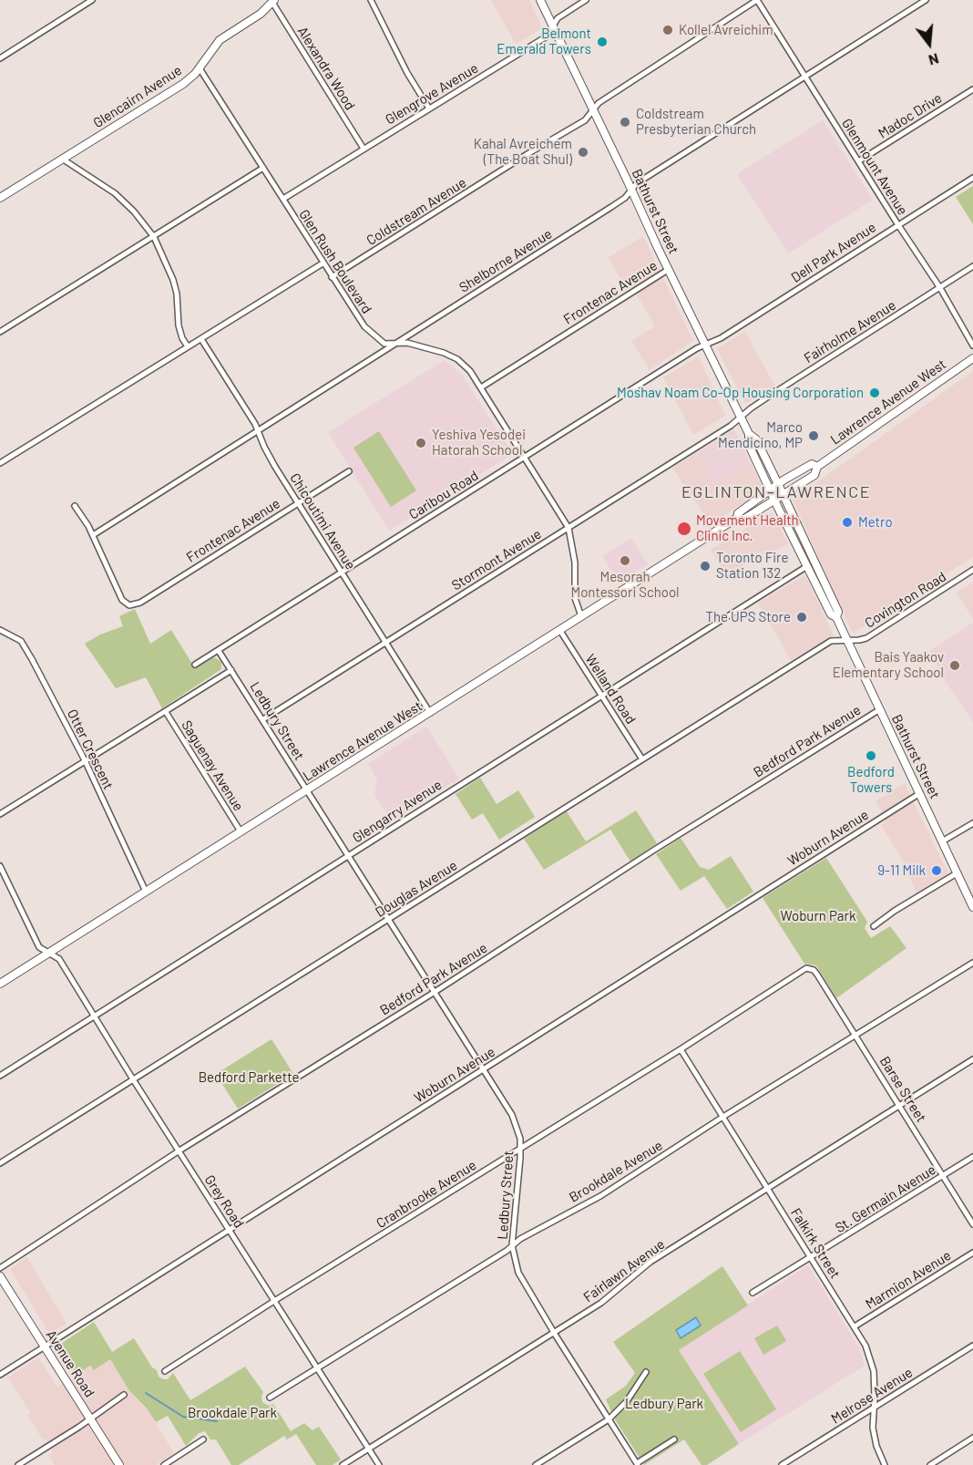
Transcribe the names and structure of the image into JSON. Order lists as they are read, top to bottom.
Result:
{
  "streets": {
    "main road": [
      "Glencairn Avenue",
      "Bathurst Street",
      "Lawrence Avenue West",
      "Avenue Road"
    ],
    "street": [
      "Alexandra Wood",
      "Glengrove Avenue",
      "Madoc Drive",
      "Glenmount Avenue",
      "Coldstream Avenue",
      "Dell Park Avenue",
      "Shelborne Avenue",
      "Glen Rush Boulevard",
      "Frontenac Avenue",
      "Fairholme Avenue",
      "Caribou Road",
      "Chicoutimi Avenue",
      "Stormont Avenue",
      "Covington Road",
      "Welland Road",
      "Ledbury Street",
      "Bedford Park Avenue",
      "Otter Crescent",
      "Saguenay Avenue",
      "Glengarry Avenue",
      "Woburn Avenue",
      "Douglas Avenue",
      "Barse Street",
      "Brookdale Avenue",
      "Cranbrooke Avenue",
      "St. Germain Avenue",
      "Grey Road",
      "Falkirk Street",
      "Fairlawn Avenue",
      "Marmion Avenue",
      "Melrose Avenue"
    ]
  },
  "crossings": [
    ["Alexandra Wood", "Glengrove Avenue"],
    ["Alexandra Wood", "Glencairn Avenue"],
    ["Glengrove Avenue", "Bathurst Street"],
    ["Glengrove Avenue", "Glen Rush Boulevard"],
    ["Glencairn Avenue", "Glen Rush Boulevard"],
    ["Madoc Drive", "Glenmount Avenue"],
    ["Glenmount Avenue", "Coldstream Avenue"],
    ["Glenmount Avenue", "Dell Park Avenue"],
    ["Glenmount Avenue", "Shelborne Avenue"],
    ["Glenmount Avenue", "Fairholme Avenue"],
    ["Coldstream Avenue", "Bathurst Street"],
    ["Coldstream Avenue", "Glen Rush Boulevard"],
    ["Bathurst Street", "Dell Park Avenue"],
    ["Bathurst Street", "Shelborne Avenue"],
    ["Bathurst Street", "Frontenac Avenue"],
    ["Bathurst Street", "Fairholme Avenue"],
    ["Bathurst Street", "Lawrence Avenue West"],
    ["Bathurst Street", "Caribou Road"],
    ["Bathurst Street", "Stormont Avenue"],
    ["Bathurst Street", "Covington Road"],
    ["Bathurst Street", "Bedford Park Avenue"],
    ["Bathurst Street", "Glengarry Avenue"],
    ["Bathurst Street", "Woburn Avenue"],
    ["Bathurst Street", "Douglas Avenue"],
    ["Dell Park Avenue", "Caribou Road"],
    ["Shelborne Avenue", "Glen Rush Boulevard"],
    ["Shelborne Avenue", "Frontenac Avenue"],
    ["Shelborne Avenue", "Chicoutimi Avenue"],
    ["Glen Rush Boulevard", "Frontenac Avenue"],
    ["Glen Rush Boulevard", "Lawrence Avenue West"],
    ["Glen Rush Boulevard", "Caribou Road"],
    ["Glen Rush Boulevard", "Stormont Avenue"],
    ["Frontenac Avenue", "Chicoutimi Avenue"],
    ["Fairholme Avenue", "Stormont Avenue"],
    ["Lawrence Avenue West", "Chicoutimi Avenue"],
    ["Lawrence Avenue West", "Welland Road"],
    ["Lawrence Avenue West", "Ledbury Street"],
    ["Lawrence Avenue West", "Otter Crescent"],
    ["Lawrence Avenue West", "Saguenay Avenue"],
    ["Lawrence Avenue West", "Grey Road"],
    ["Caribou Road", "Chicoutimi Avenue"],
    ["Caribou Road", "Ledbury Street"],
    ["Chicoutimi Avenue", "Stormont Avenue"],
    ["Stormont Avenue", "Ledbury Street"],
    ["Covington Road", "Douglas Avenue"],
    ["Welland Road", "Glengarry Avenue"],
    ["Welland Road", "Douglas Avenue"],
    ["Ledbury Street", "Bedford Park Avenue"],
    ["Ledbury Street", "Glengarry Avenue"],
    ["Ledbury Street", "Woburn Avenue"],
    ["Ledbury Street", "Douglas Avenue"],
    ["Ledbury Street", "Brookdale Avenue"],
    ["Ledbury Street", "Cranbrooke Avenue"],
    ["Ledbury Street", "Fairlawn Avenue"],
    ["Bedford Park Avenue", "Grey Road"],
    ["Glengarry Avenue", "Grey Road"],
    ["Woburn Avenue", "Grey Road"],
    ["Woburn Avenue", "Avenue Road"],
    ["Douglas Avenue", "Grey Road"],
    ["Barse Street", "Brookdale Avenue"],
    ["Barse Street", "Cranbrooke Avenue"],
    ["Barse Street", "St. Germain Avenue"],
    ["Barse Street", "Fairlawn Avenue"],
    ["Brookdale Avenue", "Grey Road"],
    ["Brookdale Avenue", "Falkirk Street"],
    ["Cranbrooke Avenue", "Grey Road"],
    ["Cranbrooke Avenue", "Falkirk Street"],
    ["St. Germain Avenue", "Falkirk Street"],
    ["Grey Road", "Fairlawn Avenue"],
    ["Falkirk Street", "Fairlawn Avenue"],
    ["Falkirk Street", "Marmion Avenue"],
    ["Falkirk Street", "Melrose Avenue"]
  ],
  "districts": ["EGLINTON–LAWRENCE"],
  "parks": [
    "Woburn Park",
    "Bedford Parkette",
    "Ledbury Park",
    "Brookdale Park"
  ],
  "places": [
    "Kollel Avreichim",
    "Belmont Emerald Towers",
    "Coldstream Presbyterian Church",
    "Kahal Avreichem (The Boat Shul)",
    "Moshav Noam Co-Op Housing Corporation",
    "Marco Mendicino, MP",
    "Yeshiva Yesodei Hatorah School",
    "Metro",
    "Movement Health Clinic Inc.",
    "Mesorah Montessori School",
    "Toronto Fire Station 132",
    "The UPS Store",
    "Bais Yaakov Elementary School",
    "Bedford Towers",
    "9-11 Milk"
  ],
  "north": "bottom"
}
